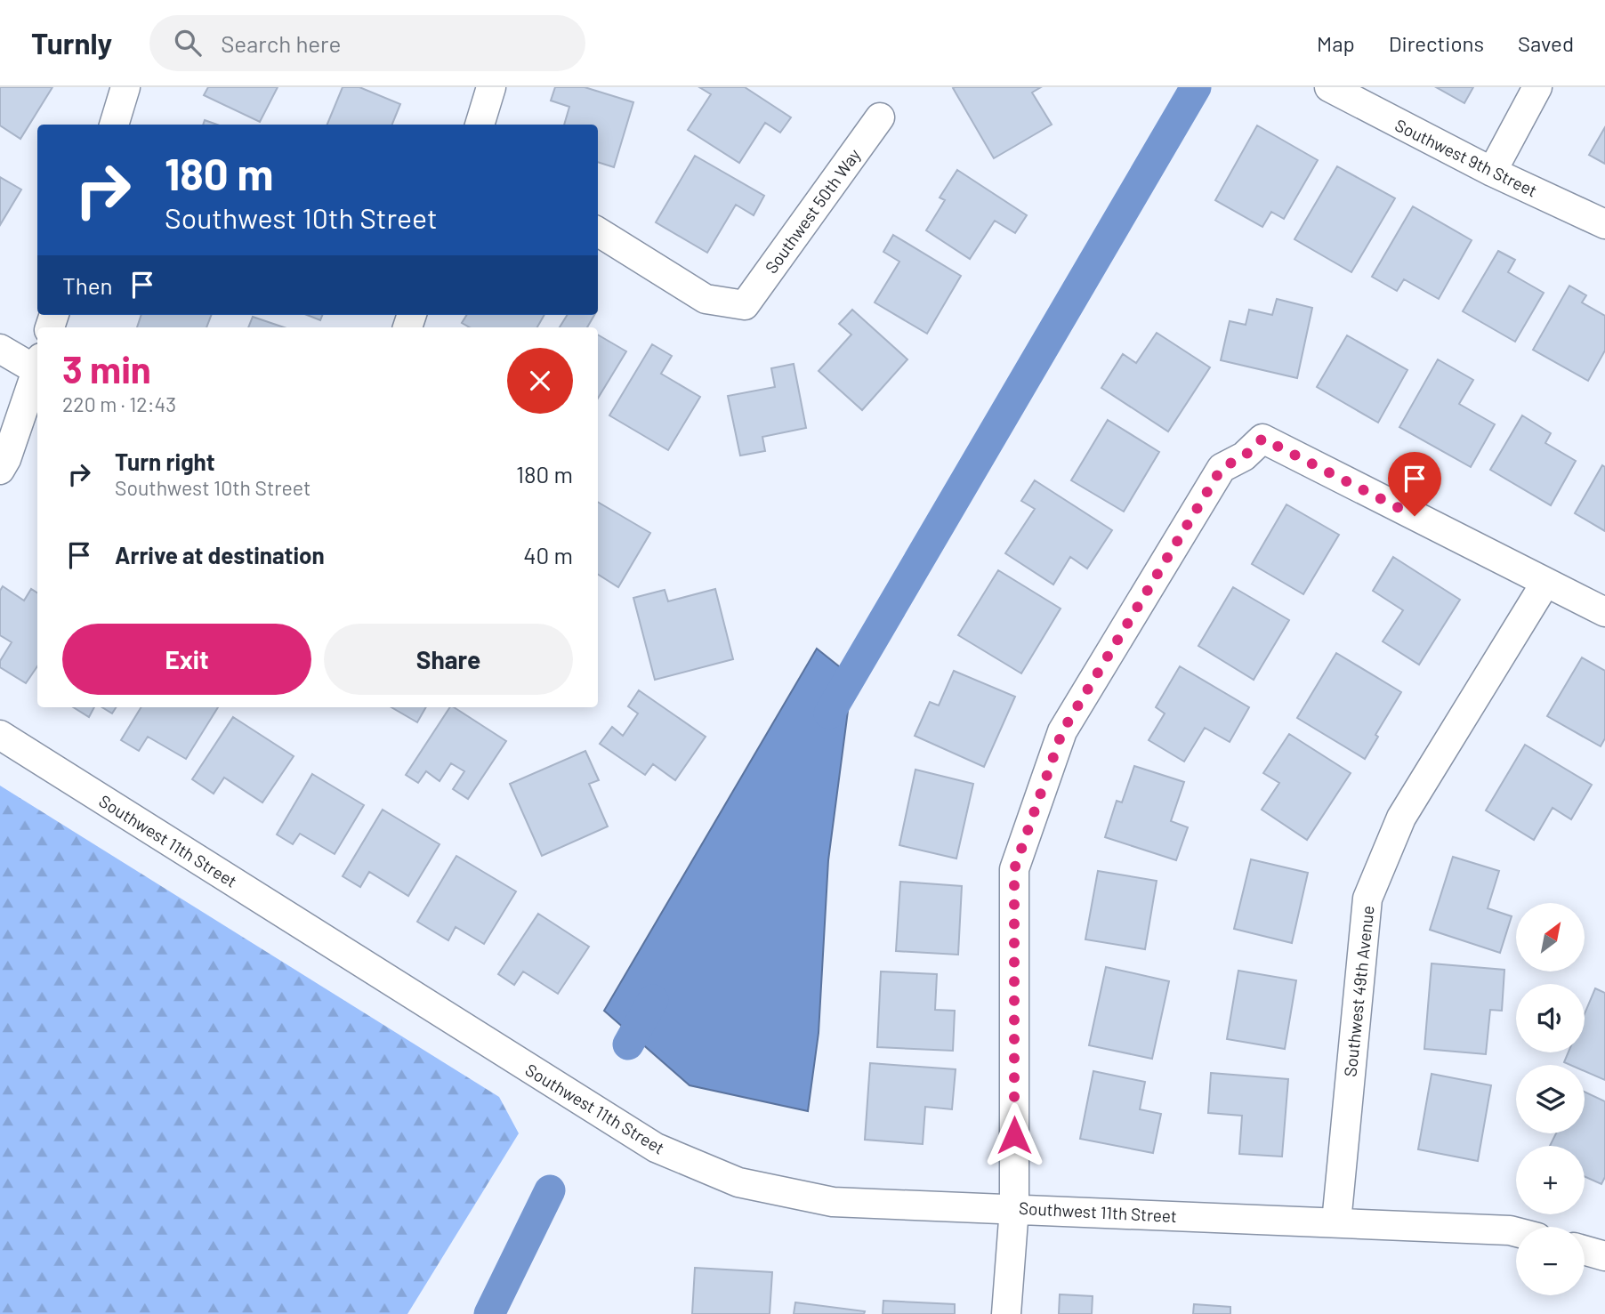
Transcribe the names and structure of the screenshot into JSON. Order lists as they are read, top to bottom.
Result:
{
  "streets": {
    "street": [
      "Southwest 9th Street",
      "Southwest 50th Way",
      "Southwest 11th Street",
      "Southwest 49th Avenue"
    ]
  },
  "crossings": [
    ["Southwest 11th Street", "Southwest 49th Avenue"]
  ],
  "north": "top right",
  "page": {
    "header": "Turnly",
    "search": "Search here",
    "nav": ["Map", "Directions", "Saved"],
    "turn": ["180 m", "Southwest 10th Street"],
    "then": "Then",
    "heading": ["3 min", "220 m · 12:43"],
    "list": [
      {
        "name": "Turn right",
        "note": "Southwest 10th Street",
        "value": "180 m"
      },
      {
        "name": "Arrive at destination",
        "value": "40 m"
      }
    ],
    "buttons": ["Exit", "Share"],
    "map_buttons": ["+", "−"]
  }
}
